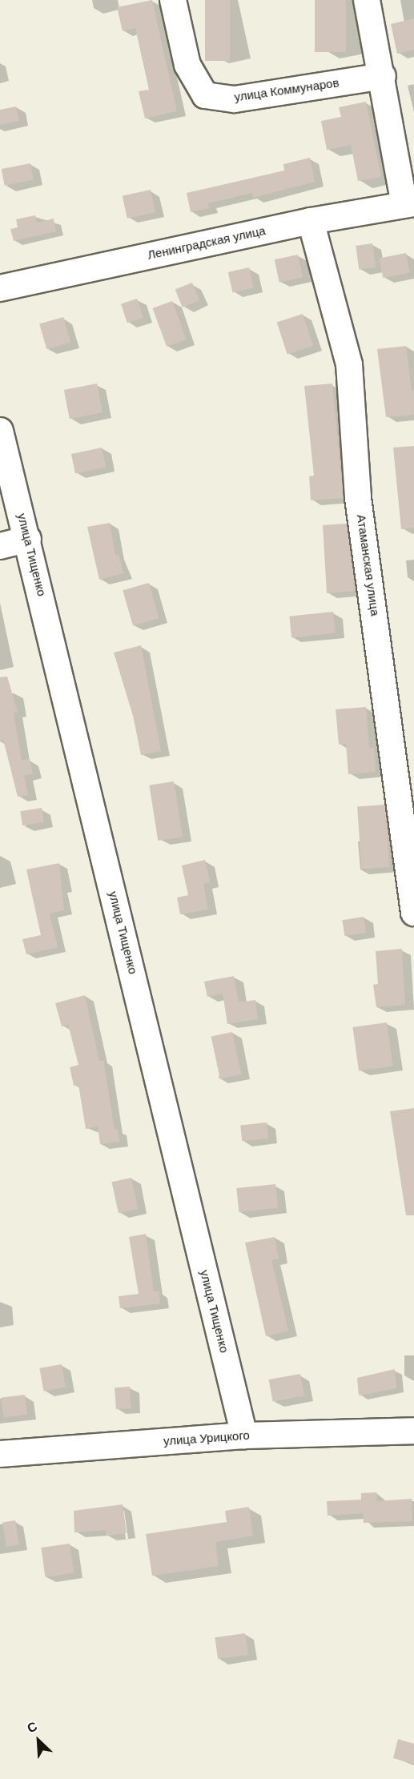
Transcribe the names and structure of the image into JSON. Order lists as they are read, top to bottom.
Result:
{
  "streets": {
    "street": [
      "улица Коммунаров",
      "Ленинградская улица",
      "улица Тищенко",
      "Атаманская улица",
      "улица Урицкого"
    ]
  },
  "crossings": [
    ["Ленинградская улица", "Атаманская улица"],
    ["улица Тищенко", "улица Урицкого"]
  ],
  "north": "top left"
}
